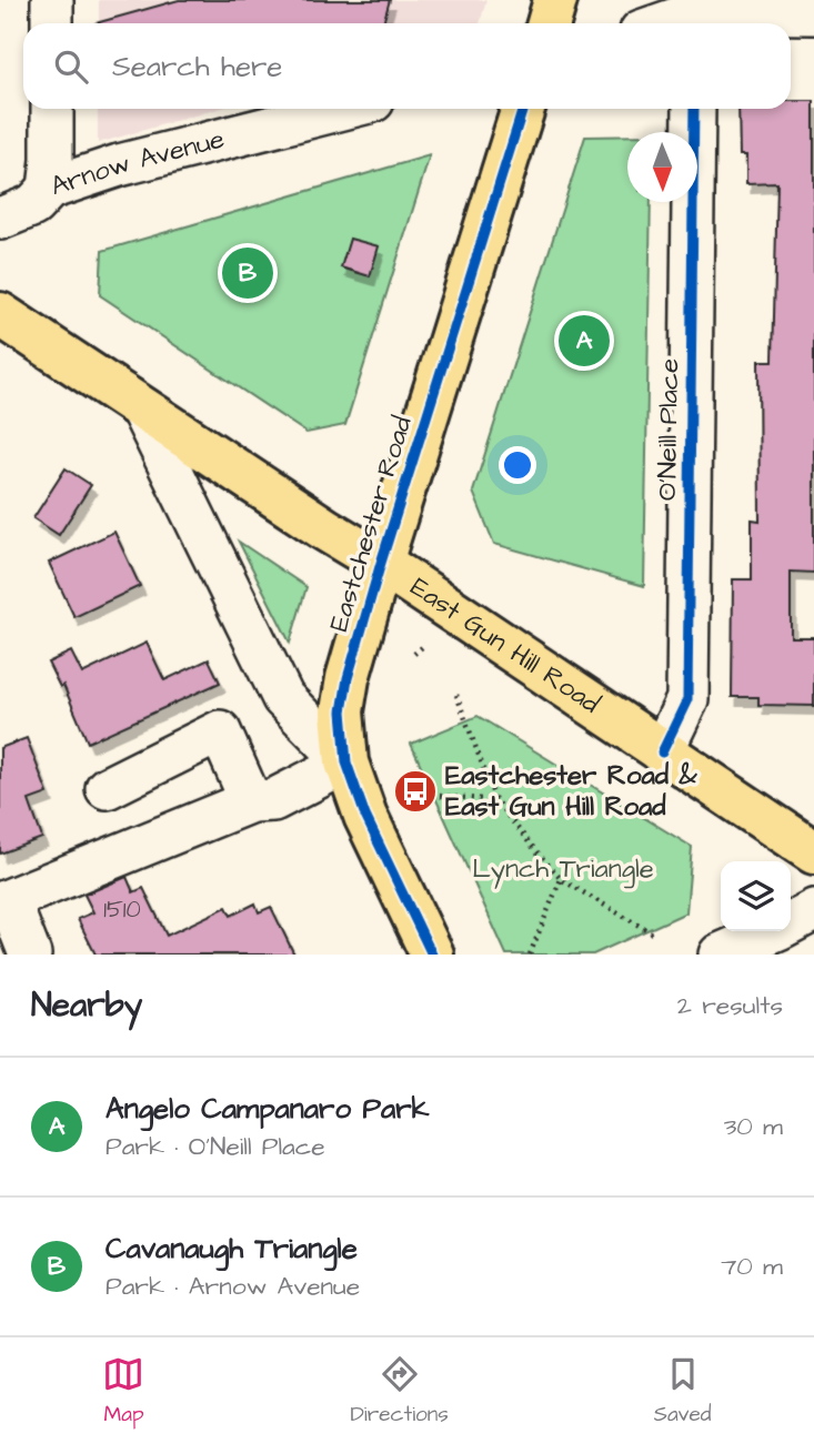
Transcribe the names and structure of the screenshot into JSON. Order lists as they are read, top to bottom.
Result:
{
  "streets": {
    "main road": ["Eastchester Road", "East Gun Hill Road"],
    "street": ["Arnow Avenue", "O'Neill Place"]
  },
  "crossings": [
    ["O'Neill Place", "East Gun Hill Road"],
    ["Eastchester Road", "East Gun Hill Road"]
  ],
  "parks": ["Lynch Triangle"],
  "places": {
    "bus stop": ["Eastchester Road & East Gun Hill Road"]
  },
  "house_numbers": ["1510"],
  "north": "bottom",
  "page": {
    "search": "Search here",
    "pins": ["B", "A"],
    "heading": ["Nearby", "2 results"],
    "list": [
      {
        "mark": "A",
        "name": "Angelo Campanaro Park",
        "note": "Park · O'Neill Place",
        "value": "30 m"
      },
      {
        "mark": "B",
        "name": "Cavanaugh Triangle",
        "note": "Park · Arnow Avenue",
        "value": "70 m"
      }
    ],
    "nav": ["Map", "Directions", "Saved"]
  }
}
